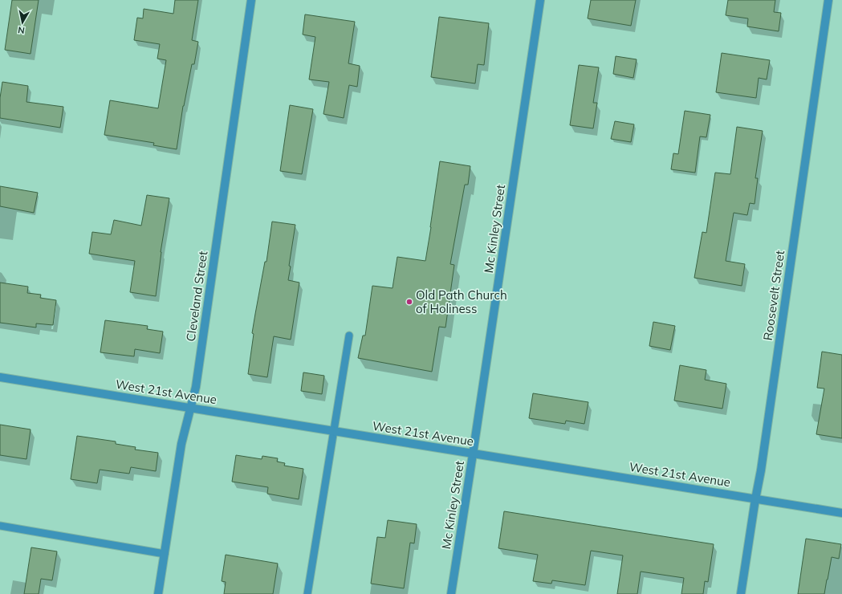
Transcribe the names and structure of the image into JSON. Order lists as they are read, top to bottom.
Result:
{
  "streets": {
    "street": [
      "Mc Kinley Street",
      "Roosevelt Street",
      "Cleveland Street",
      "West 21st Avenue"
    ]
  },
  "crossings": [
    ["Mc Kinley Street", "West 21st Avenue"],
    ["Roosevelt Street", "West 21st Avenue"],
    ["Cleveland Street", "West 21st Avenue"]
  ],
  "places": ["Old Path Church of Holiness"],
  "north": "bottom"
}
